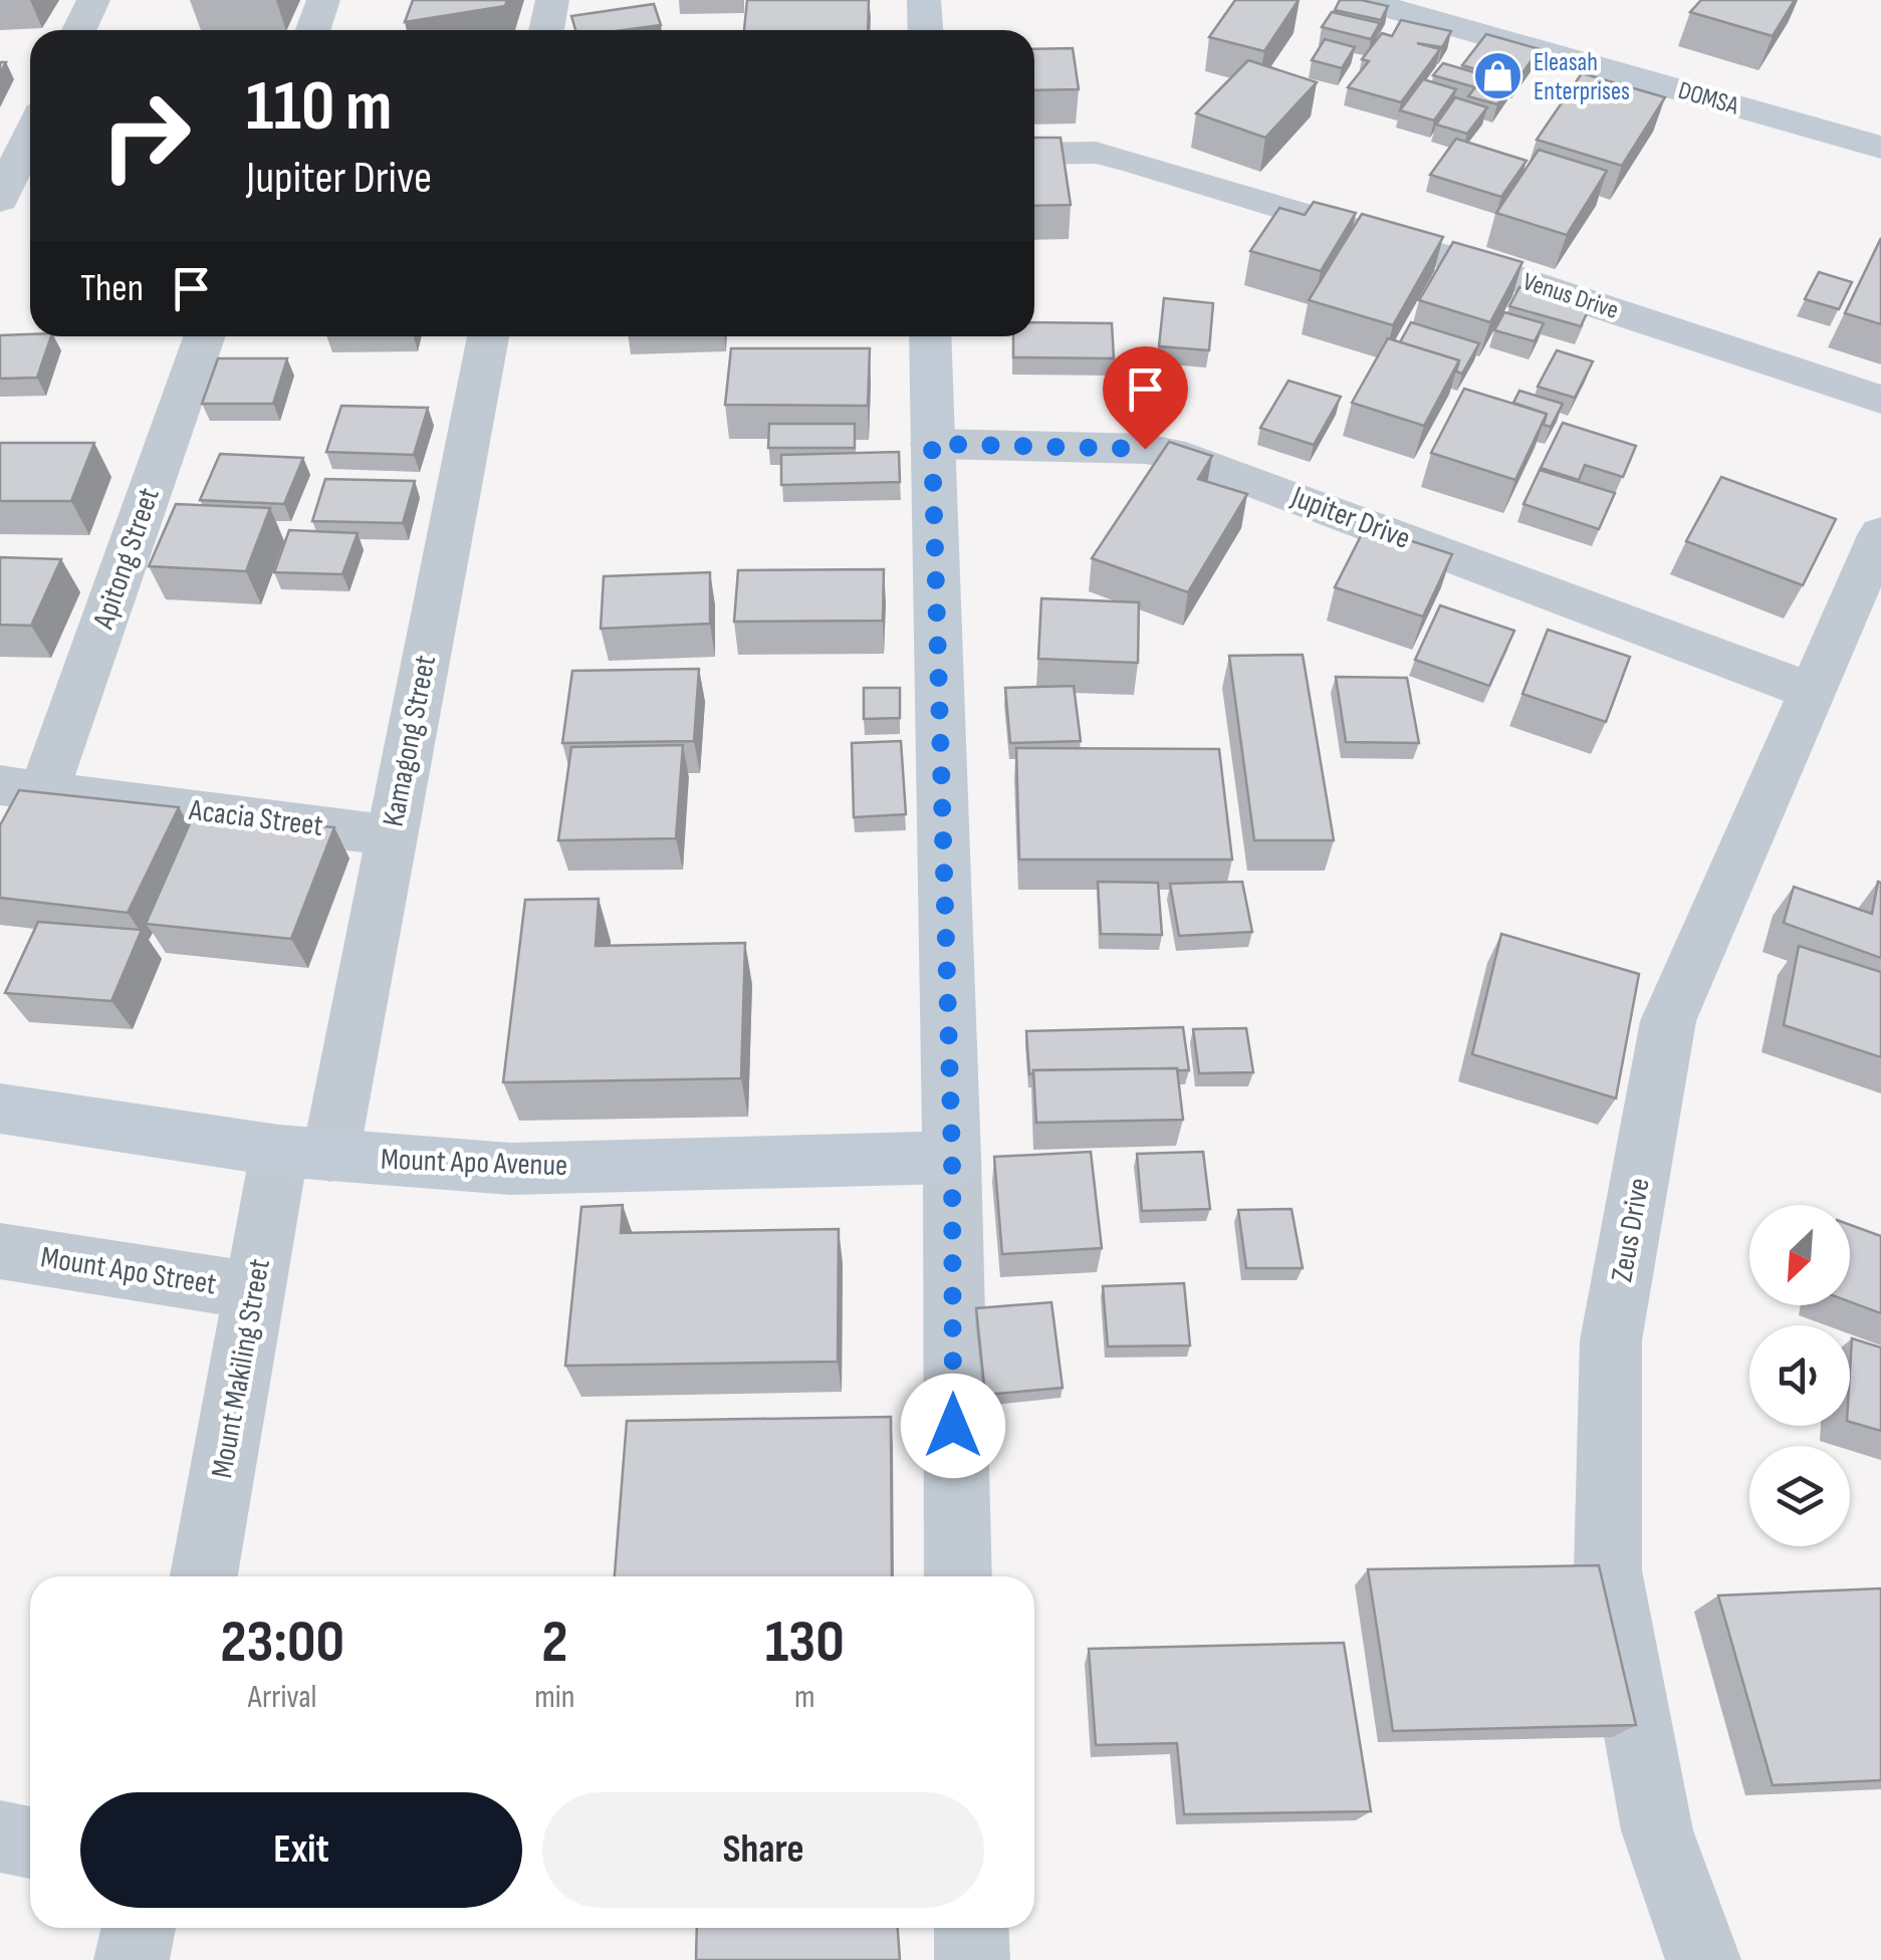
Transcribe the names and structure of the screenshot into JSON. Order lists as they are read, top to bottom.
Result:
{
  "streets": {
    "street": [
      "DOMSA",
      "Venus Drive",
      "Jupiter Drive",
      "Apitong Street",
      "Kamagong Street",
      "Acacia Street",
      "Mount Apo Avenue",
      "Zeus Drive",
      "Mount Apo Street",
      "Mount Makiling Street"
    ]
  },
  "crossings": [
    ["Jupiter Drive", "Zeus Drive"],
    ["Apitong Street", "Acacia Street"],
    ["Kamagong Street", "Acacia Street"],
    ["Kamagong Street", "Mount Apo Avenue"],
    ["Kamagong Street", "Mount Makiling Street"],
    ["Mount Apo Avenue", "Mount Makiling Street"],
    ["Mount Apo Street", "Mount Makiling Street"]
  ],
  "places": {
    "shop": ["Eleasah Enterprises"]
  },
  "north": "bottom left",
  "page": {
    "turn": ["110 m", "Jupiter Drive"],
    "then": "Then",
    "eta": [
      "23:00",
      "Arrival",
      "2",
      "min",
      "130",
      "m"
    ],
    "buttons": ["Exit", "Share"]
  }
}
